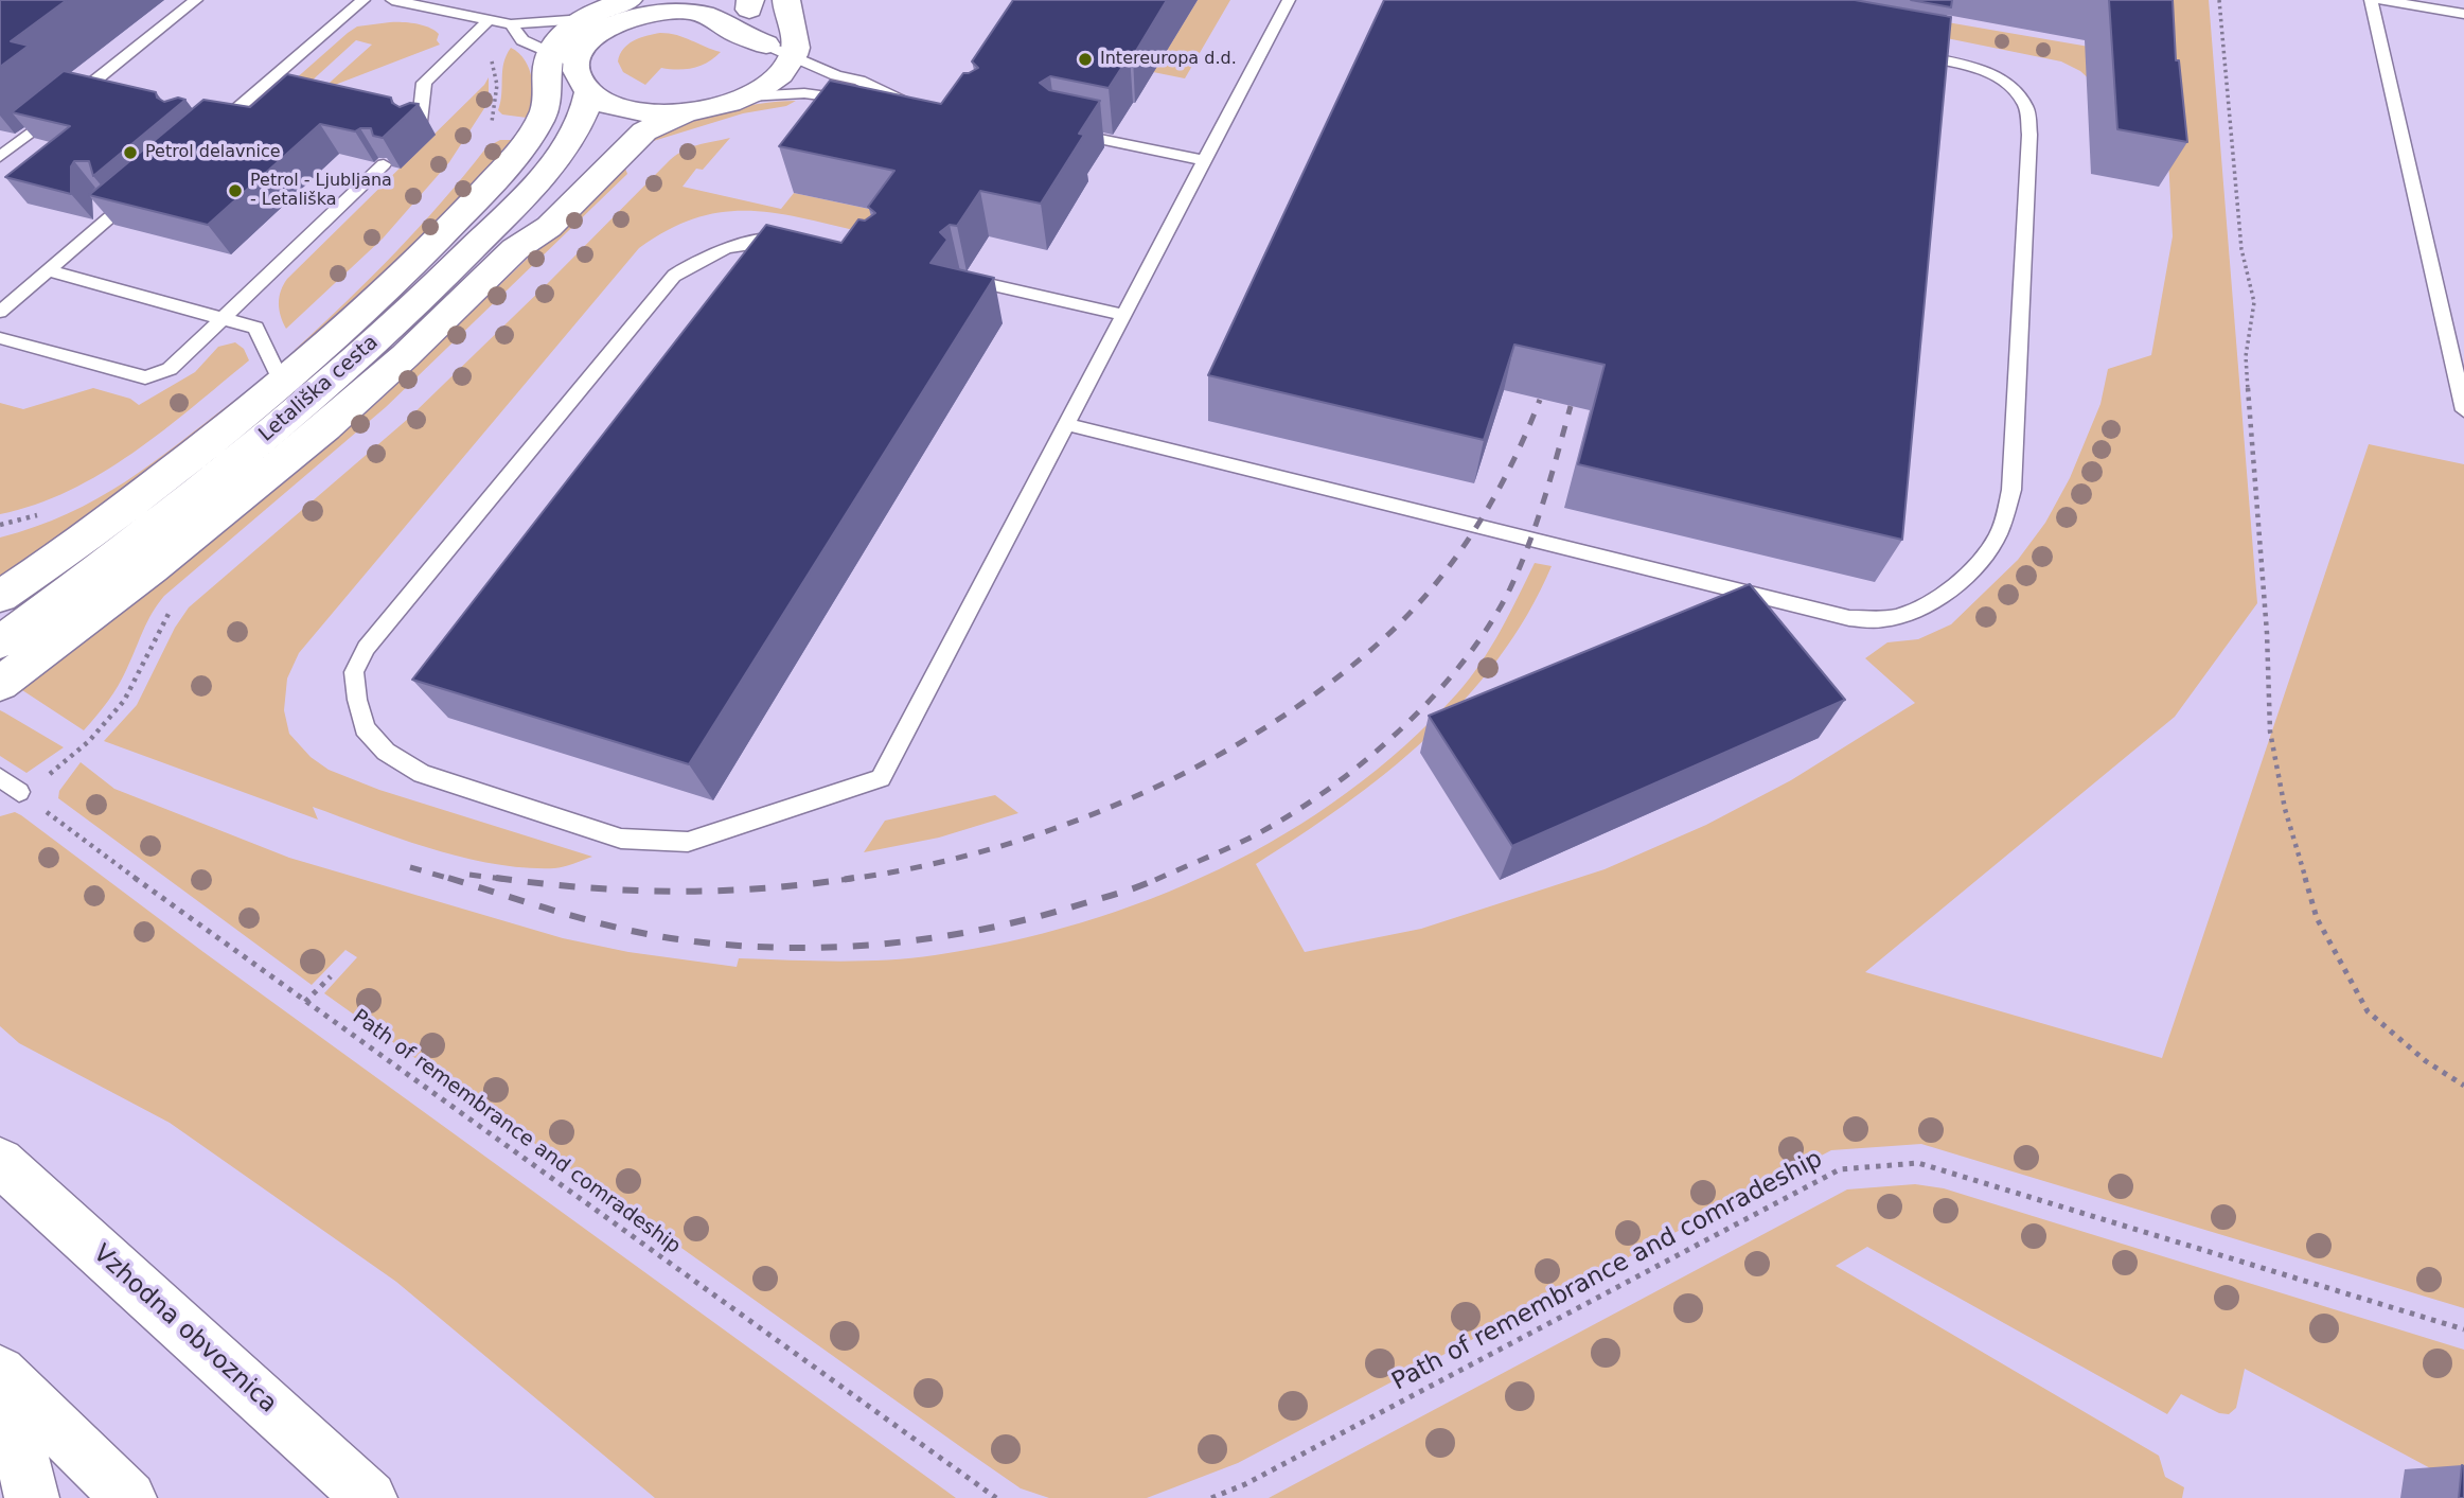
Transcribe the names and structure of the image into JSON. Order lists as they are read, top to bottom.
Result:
{
  "streets": {
    "main road": ["Letališka cesta", "Vzhodna obvoznica"],
    "path": ["Path of remembrance and comradeship"]
  },
  "places": ["Intereuropa d.d.", "Petrol delavnice", "Petrol - Ljubljana - Letališka"]
}
